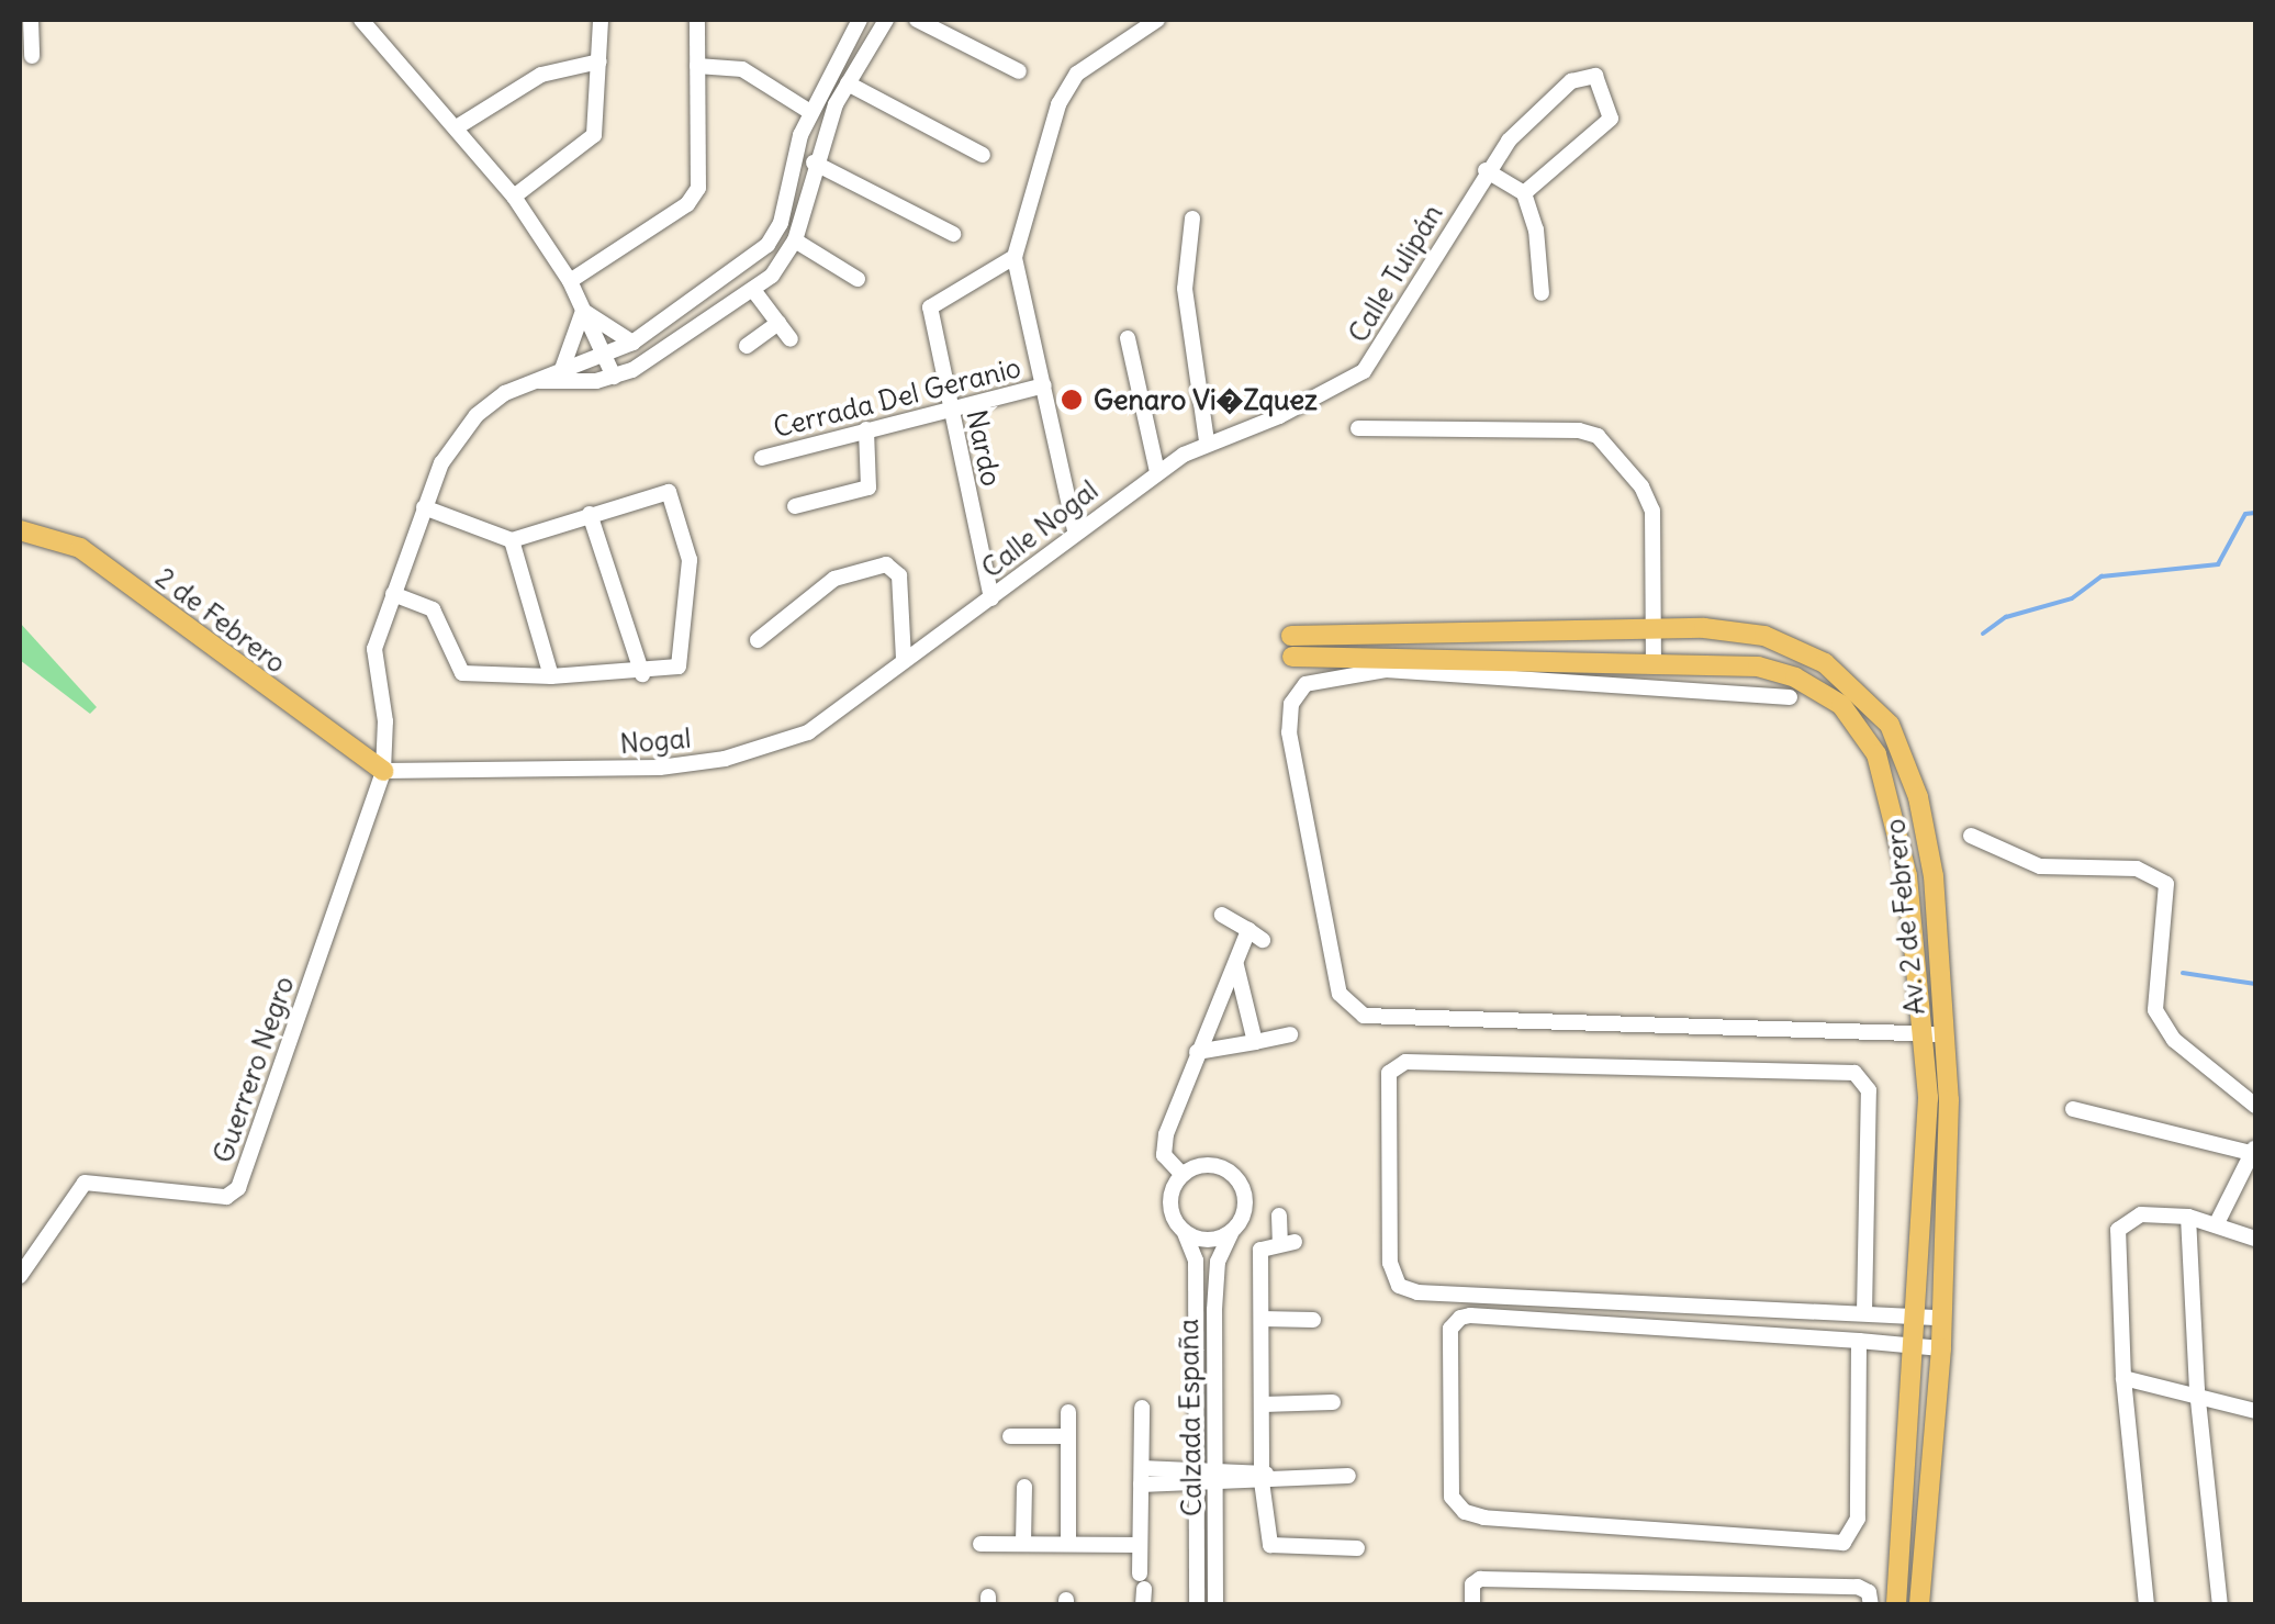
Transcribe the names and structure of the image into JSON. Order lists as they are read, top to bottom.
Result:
{
  "streets": {
    "main road": ["2 de Febrero", "Av. 2 de Febrero"],
    "street": [
      "Calle Tulipán",
      "Cerrada Del Geranio",
      "Nardo",
      "Calle Nogal",
      "Nogal",
      "Guerrero Negro",
      "Calzada España"
    ]
  },
  "crossings": [
    ["Calle Tulipán", "Calle Nogal"],
    ["Cerrada Del Geranio", "Nardo"],
    ["Nardo", "Calle Nogal"],
    ["Calle Nogal", "Nogal"],
    ["2 de Febrero", "Nogal"],
    ["2 de Febrero", "Guerrero Negro"],
    ["Nogal", "Guerrero Negro"]
  ],
  "places": ["Genaro Vi�Zquez"]
}
